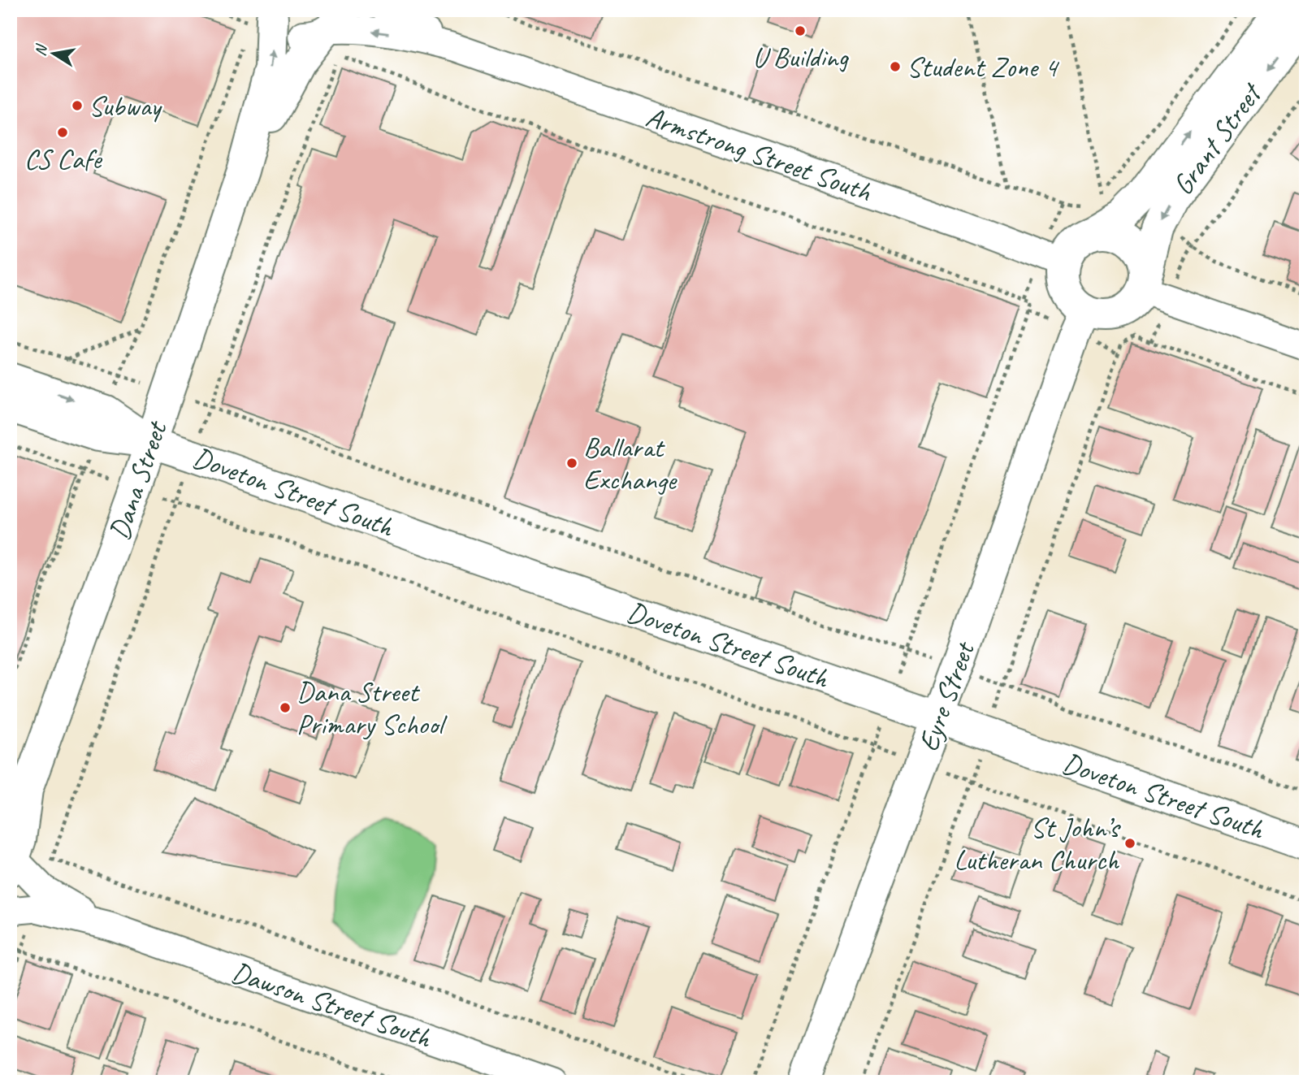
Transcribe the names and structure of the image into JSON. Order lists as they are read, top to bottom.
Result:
{
  "streets": {
    "main road": [
      "Grant Street",
      "Dana Street",
      "Doveton Street South",
      "Eyre Street"
    ],
    "street": ["Armstrong Street South", "Dawson Street South"]
  },
  "crossings": [
    ["Grant Street", "Armstrong Street South"],
    ["Grant Street", "Eyre Street"],
    ["Armstrong Street South", "Dana Street"],
    ["Armstrong Street South", "Eyre Street"],
    ["Dana Street", "Doveton Street South"],
    ["Dana Street", "Dawson Street South"],
    ["Doveton Street South", "Eyre Street"]
  ],
  "places": [
    "U Building",
    "Student Zone 4",
    "Subway",
    "CS Cafe",
    "Ballarat Exchange",
    "Dana Street Primary School",
    "St John’s Lutheran Church"
  ],
  "north": "left"
}
